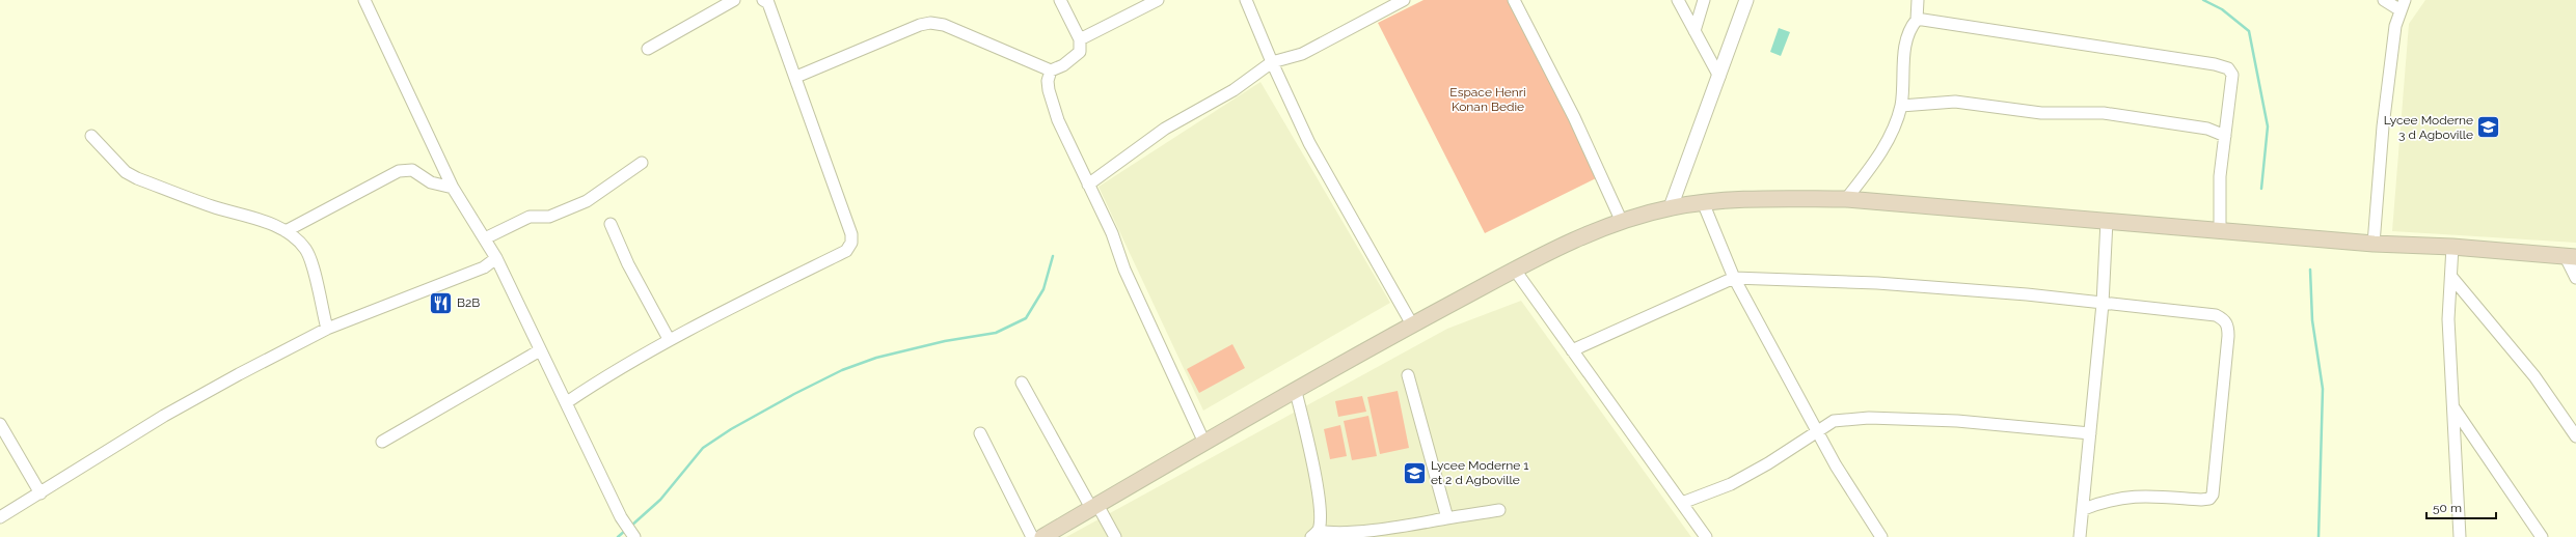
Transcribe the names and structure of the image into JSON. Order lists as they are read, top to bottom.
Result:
{
  "parks": ["Espace Henri Konan Bedie"],
  "places": {
    "school or university": ["Lycee Moderne 3 d Agboville", "Lycee Moderne 1 et 2 d Agboville"],
    "restaurant": ["B2B"]
  },
  "scale_bar": "50 m"
}
